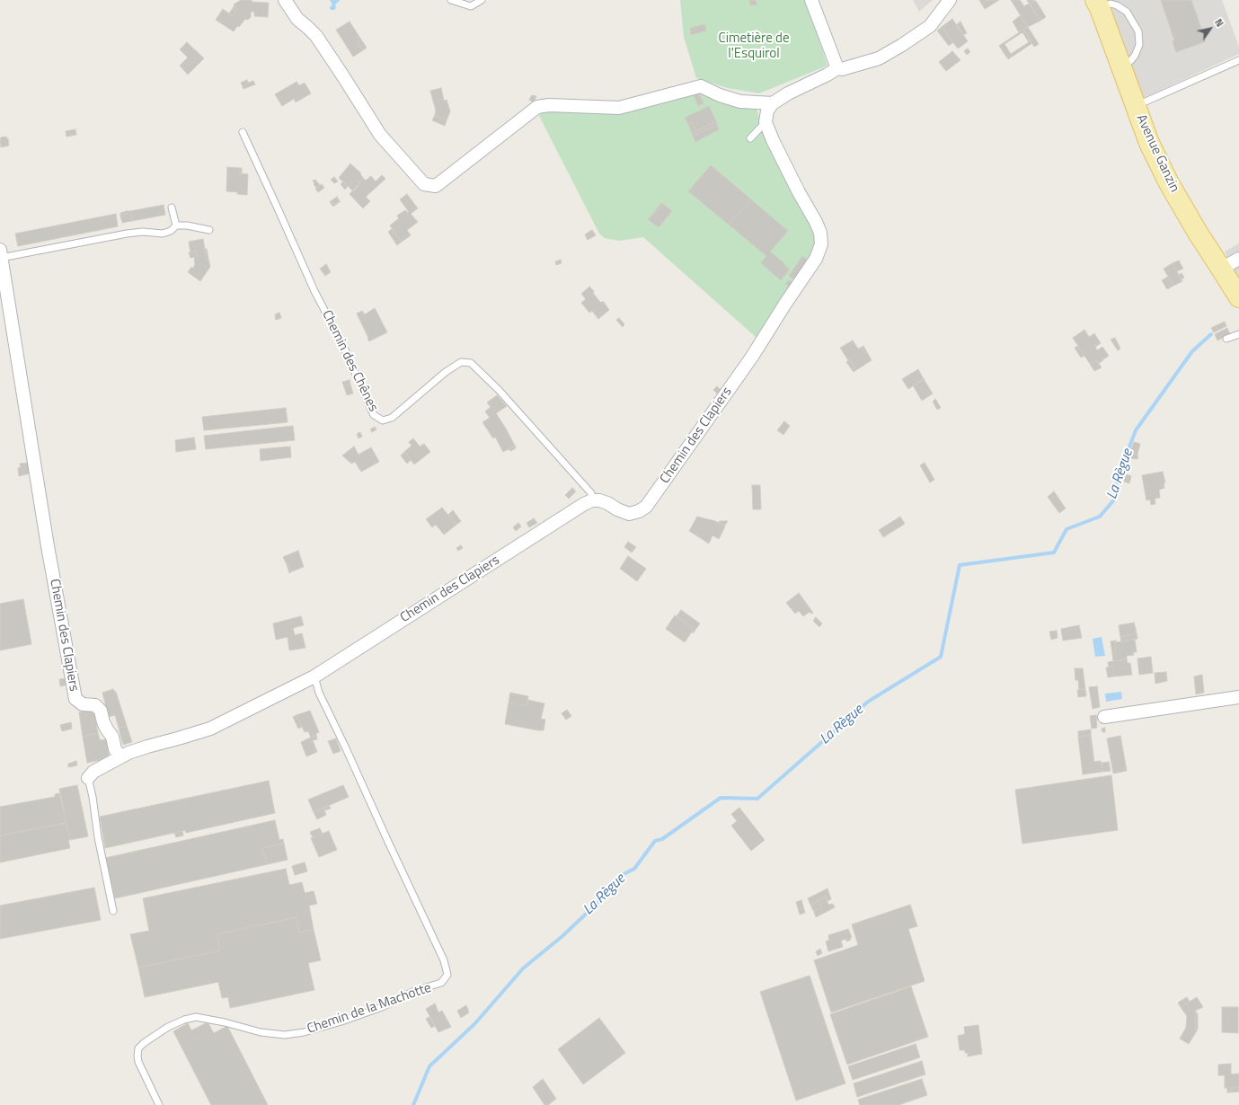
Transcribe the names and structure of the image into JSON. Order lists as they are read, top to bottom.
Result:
{
  "streets": {
    "main road": ["Avenue Ganzin"],
    "street": ["Chemin des Clapiers"],
    "lane": ["Chemin des Chênes", "Chemin de la Machotte"]
  },
  "crossings": [
    ["Chemin des Chênes", "Chemin des Clapiers"],
    ["Chemin des Clapiers", "Chemin de la Machotte"]
  ],
  "water": ["La Règue"],
  "parks": ["Cimetière de l'Esquirol"],
  "north": "top right"
}
